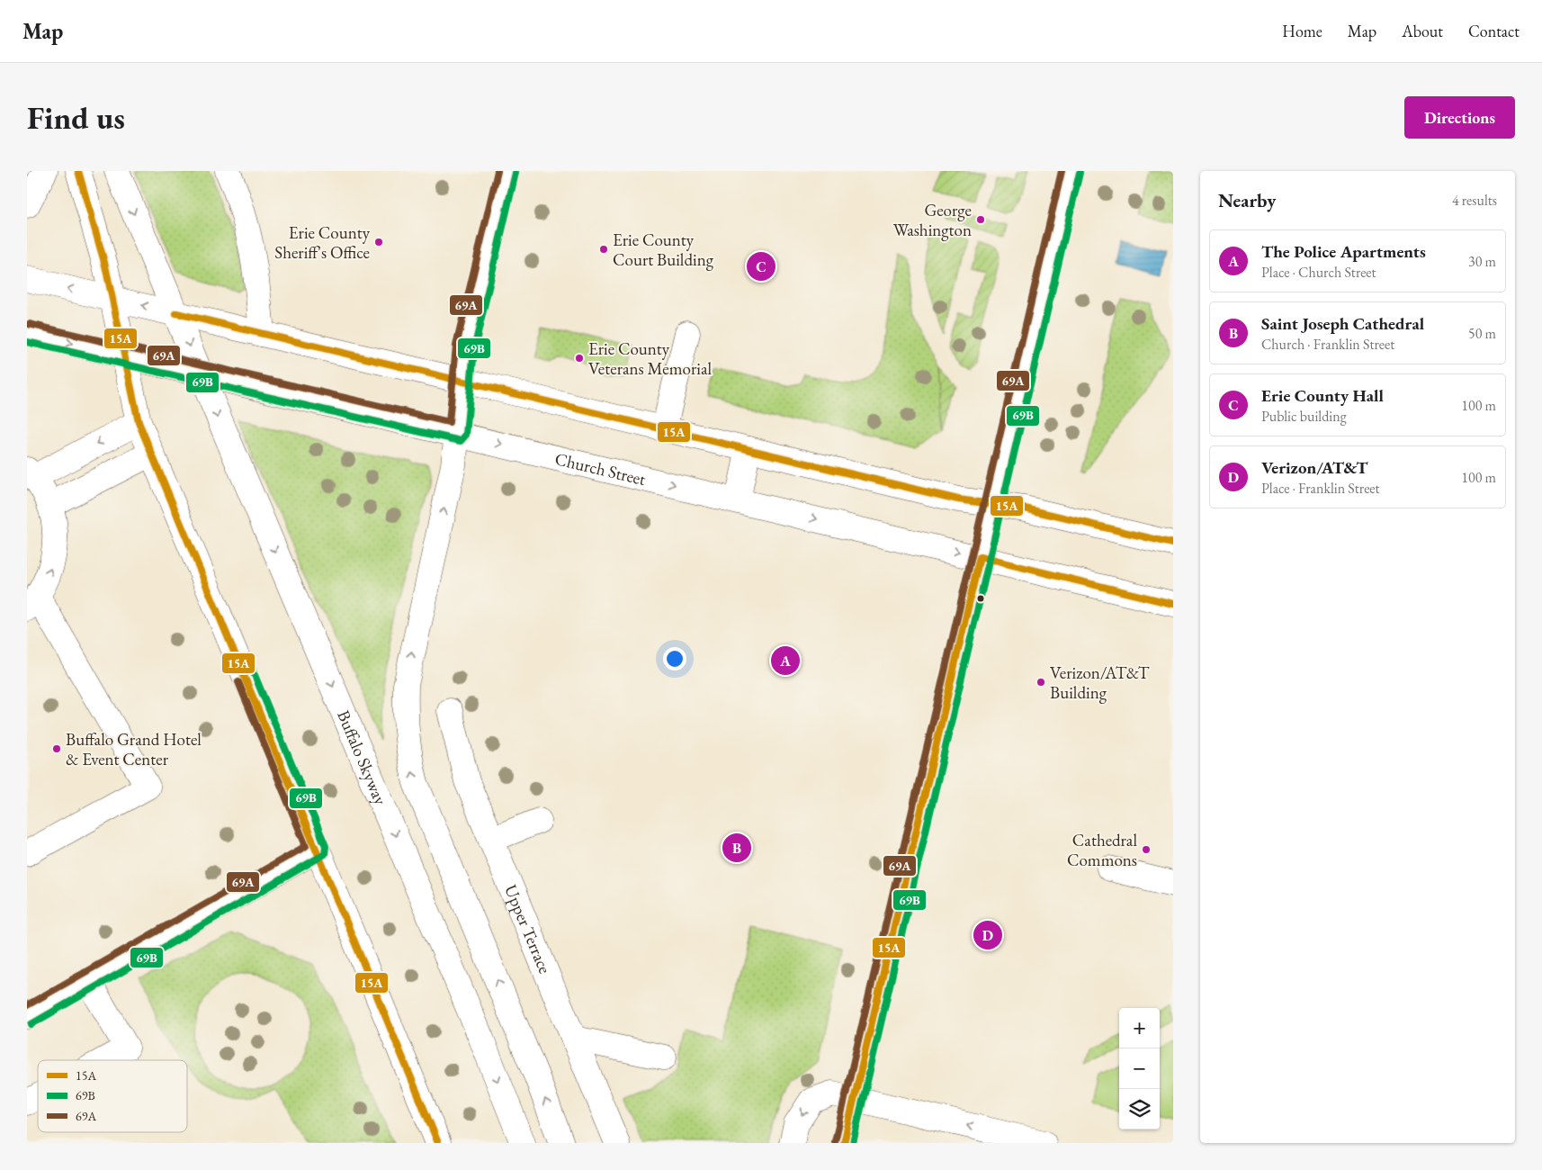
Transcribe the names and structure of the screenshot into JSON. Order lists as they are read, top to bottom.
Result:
{
  "streets": {
    "main road": ["Church Street", "Buffalo Skyway", "Upper Terrace"]
  },
  "crossings": [
    ["Church Street", "Buffalo Skyway"]
  ],
  "places": [
    "George Washington",
    "Erie County Sheriff's Office",
    "Erie County Court Building",
    "Erie County Veterans Memorial",
    "Verizon/AT&T Building",
    "Buffalo Grand Hotel & Event Center",
    "Cathedral Commons"
  ],
  "lines": ["transit line 15A", "transit line 69A", "transit line 69B"],
  "legend": ["15A", "69B", "69A"],
  "page": {
    "header": "Map",
    "nav": [
      "Home",
      "Map",
      "About",
      "Contact"
    ],
    "buttons": "Directions",
    "title": "Find us",
    "heading": ["Nearby", "4 results"],
    "list": [
      {
        "mark": "A",
        "name": "The Police Apartments",
        "note": "Place · Church Street",
        "value": "30 m"
      },
      {
        "mark": "B",
        "name": "Saint Joseph Cathedral",
        "note": "Church · Franklin Street",
        "value": "50 m"
      },
      {
        "mark": "C",
        "name": "Erie County Hall",
        "note": "Public building",
        "value": "100 m"
      },
      {
        "mark": "D",
        "name": "Verizon/AT&T",
        "note": "Place · Franklin Street",
        "value": "100 m"
      }
    ],
    "pins": [
      "C",
      "A",
      "B",
      "D"
    ],
    "map_buttons": ["+", "−"]
  }
}
